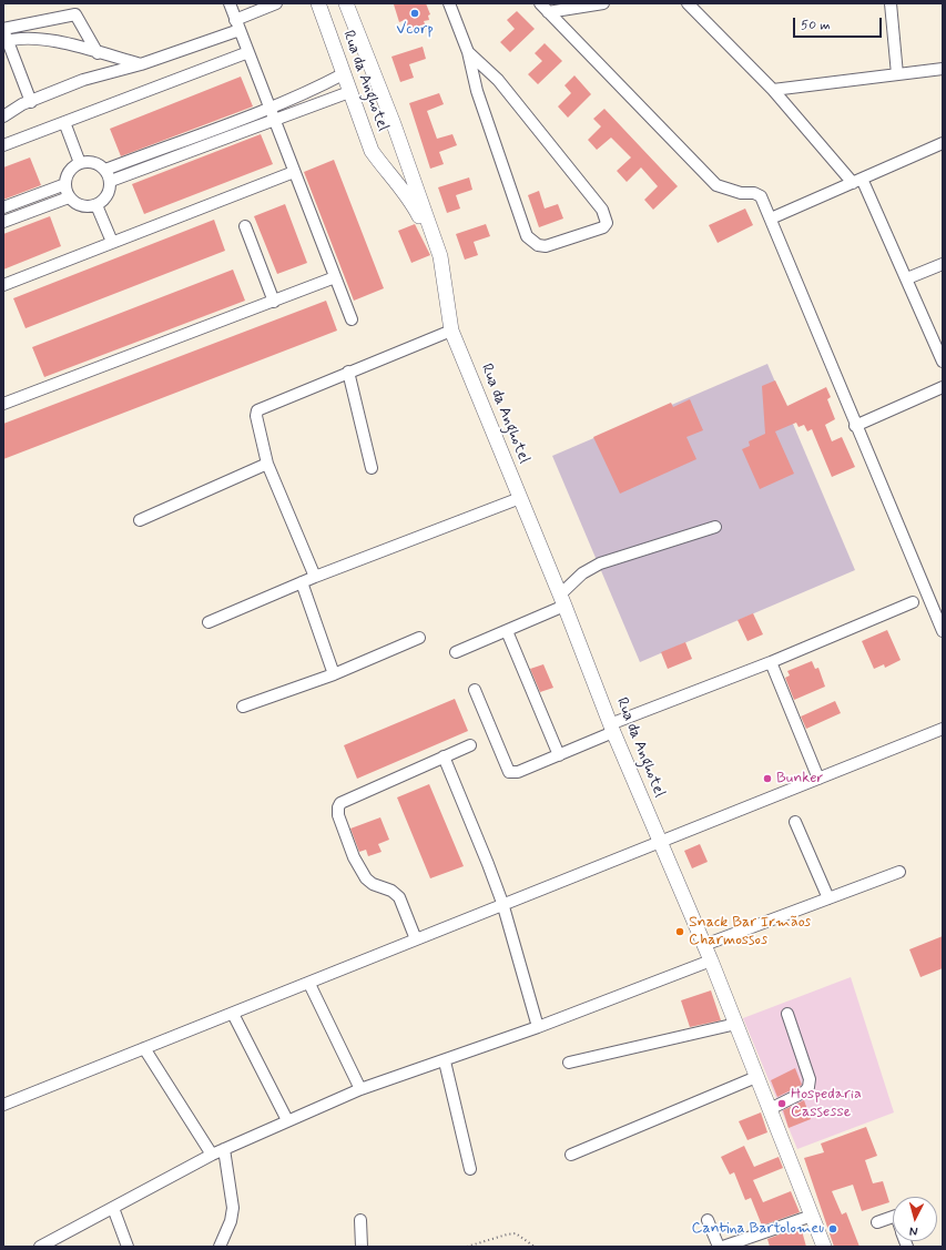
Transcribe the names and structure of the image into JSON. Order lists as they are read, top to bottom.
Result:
{
  "streets": {
    "main road": ["Rua da Anghotel"]
  },
  "places": [
    "Vcorp",
    "Bunker",
    "Snack Bar Irmãos Charmossos",
    "Hospedaria Cassesse",
    "Cantina Bartolomeu"
  ],
  "scale_bar": "50 m",
  "north": "bottom"
}
